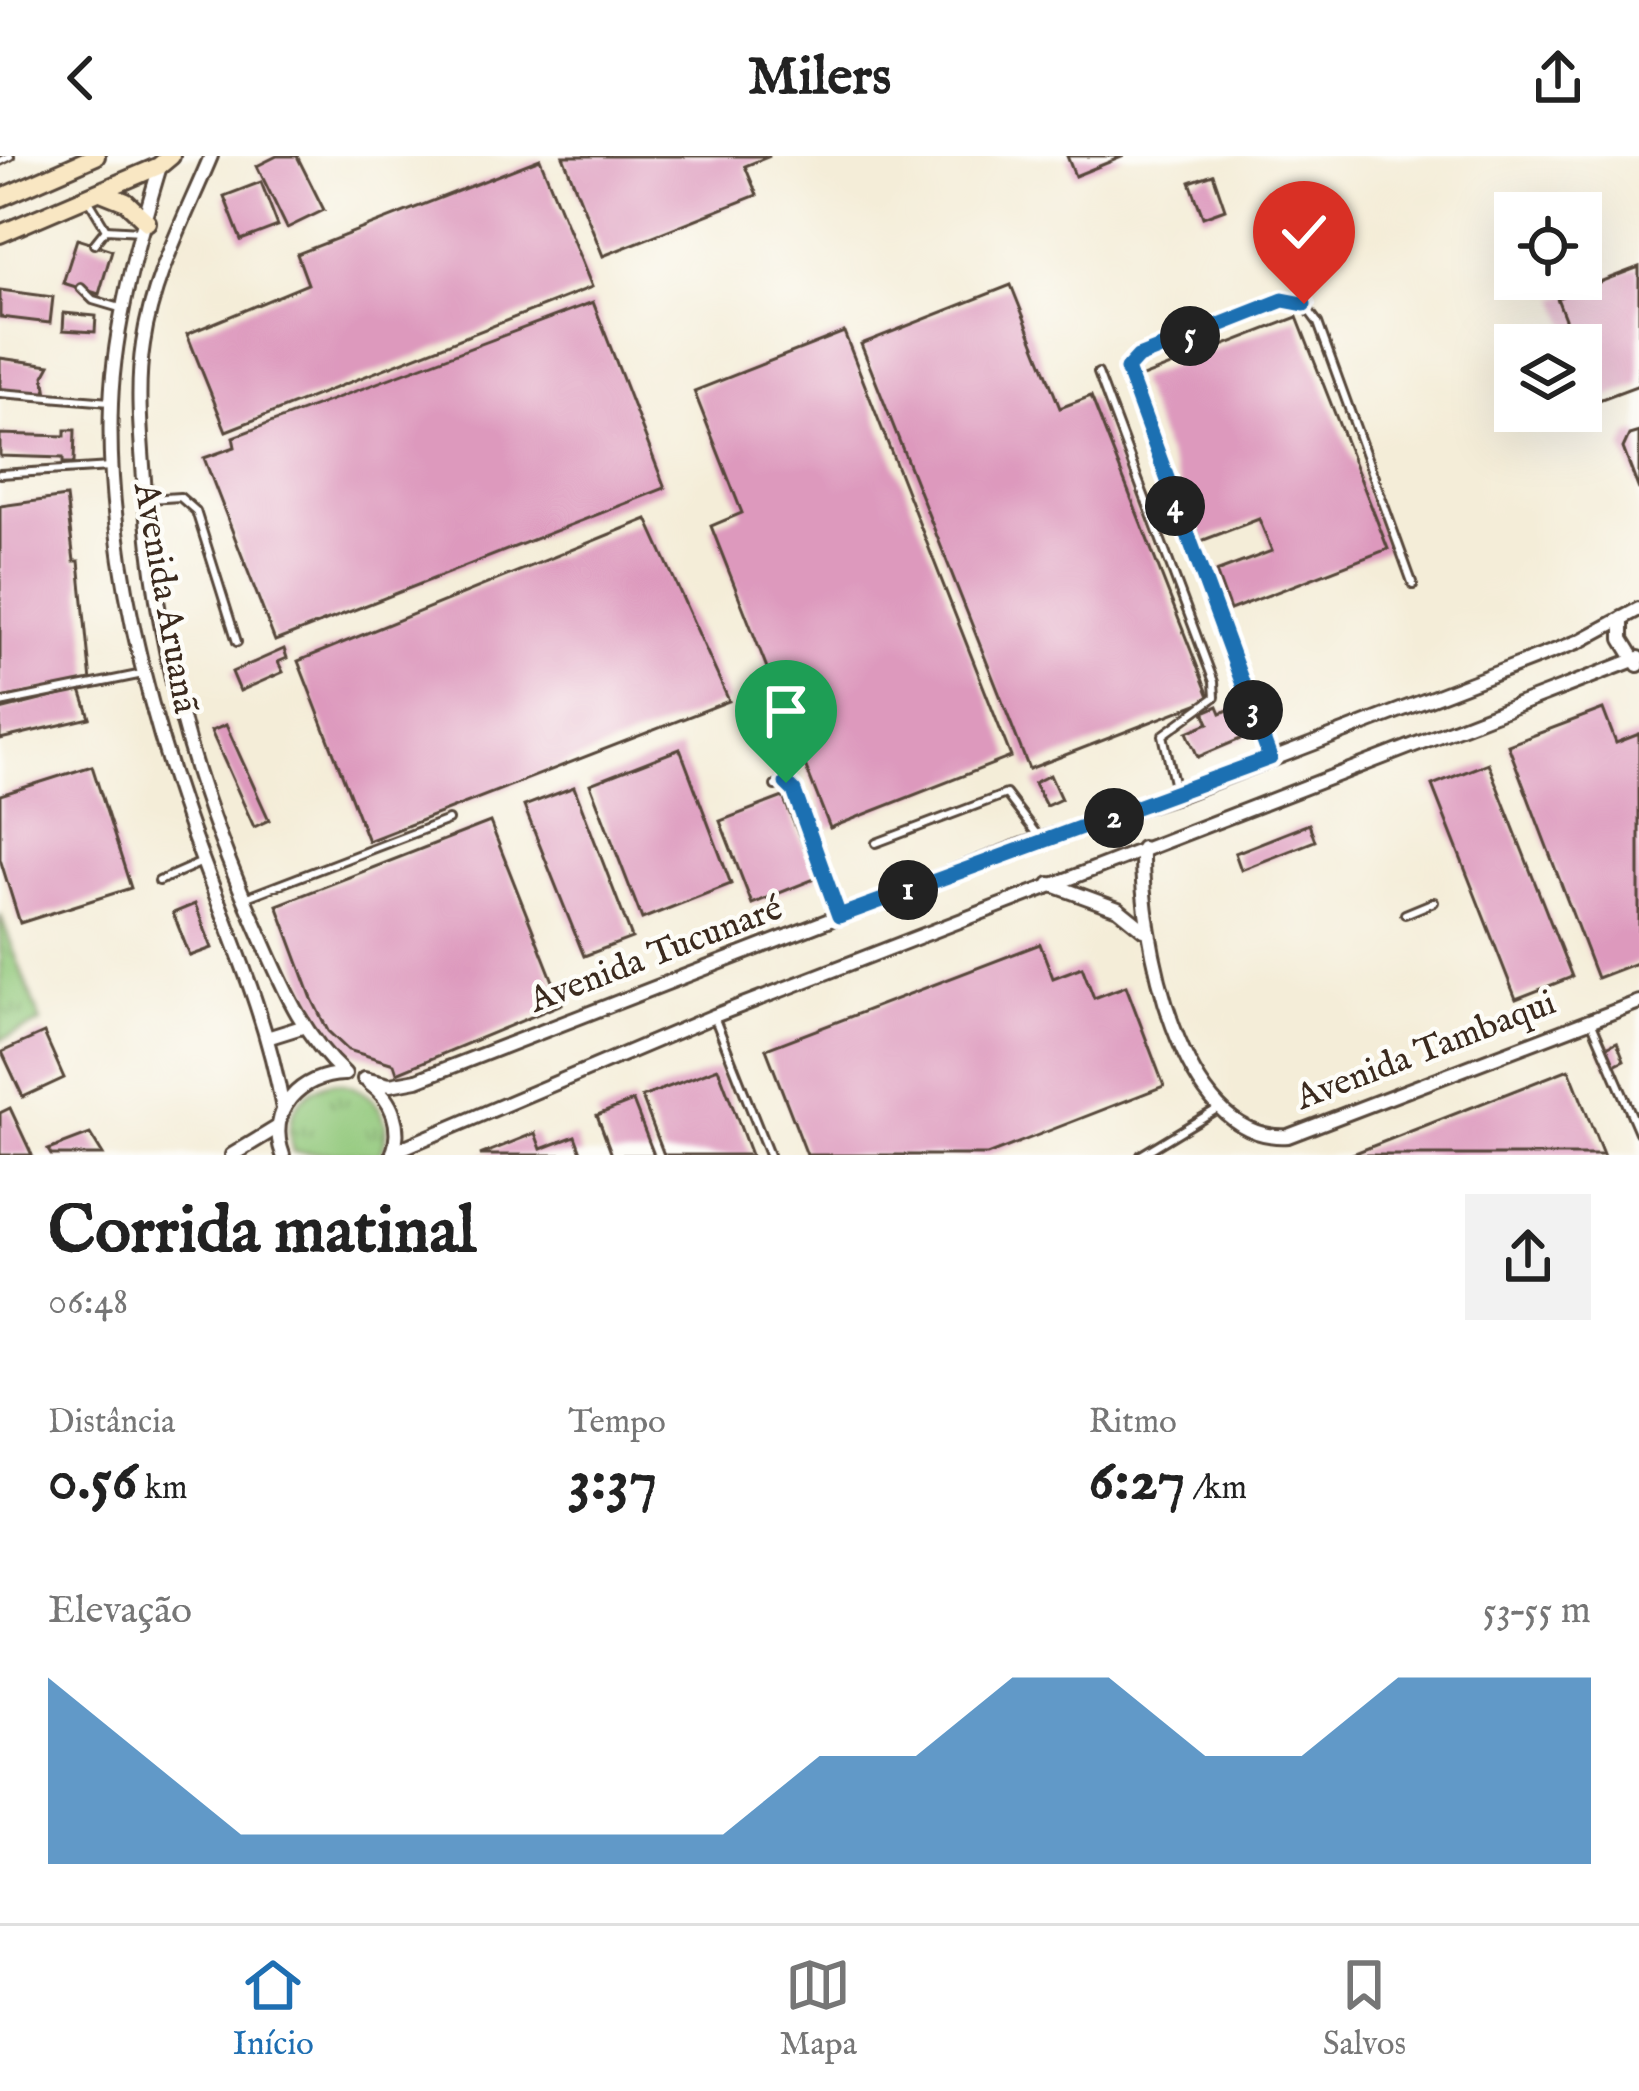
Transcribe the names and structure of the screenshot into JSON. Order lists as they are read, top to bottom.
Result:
{
  "streets": {
    "street": ["Avenida Aruanã", "Avenida Tucunaré", "Avenida Tambaqui"]
  },
  "crossings": [
    ["Avenida Aruanã", "Avenida Tucunaré"]
  ],
  "page": {
    "header": "Milers",
    "pins": [
      "5",
      "4",
      "3",
      "2",
      "1"
    ],
    "heading": ["Corrida matinal", "06:48"],
    "stats": [
      ["Distância", "0.56 km"],
      ["Tempo", "3:37"],
      ["Ritmo", "6:27 /km"]
    ],
    "chart": ["Elevação", "53–55 m"],
    "tabs": ["Início", "Mapa", "Salvos"]
  }
}
